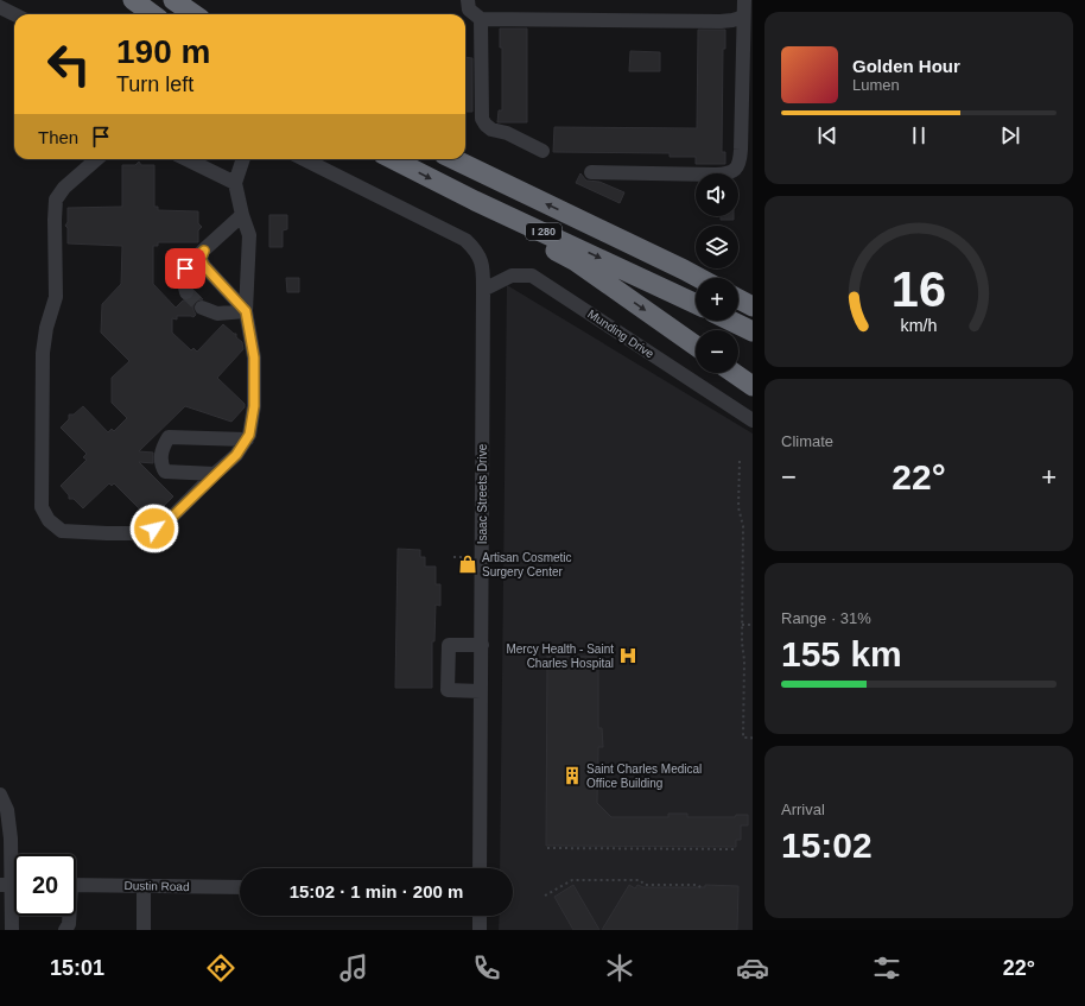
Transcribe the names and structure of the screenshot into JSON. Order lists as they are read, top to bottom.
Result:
{
  "streets": {
    "highway": ["I 280"],
    "street": ["Munding Drive", "Isaac Streets Drive", "Dustin Road"]
  },
  "crossings": [
    ["Munding Drive", "Isaac Streets Drive"]
  ],
  "places": {
    "shop": ["Artisan Cosmetic Surgery Center"],
    "hospital": ["Mercy Health - Saint Charles Hospital"],
    "building": ["Saint Charles Medical Office Building"]
  },
  "page": {
    "turn": ["190 m", "Turn left"],
    "song": ["Golden Hour", "Lumen"],
    "then": "Then",
    "map_buttons": ["+", "−"],
    "tile": [
      "Climate",
      ["Range · 31%", "155 km"],
      ["Arrival", "15:02"]
    ],
    "heat": ["−", "22°", "+"],
    "limit": "20",
    "trip": "15:02 · 1 min · 200 m",
    "tabs": ["15:01", "22°"],
    "gauge": ["16", "km/h"]
  }
}
